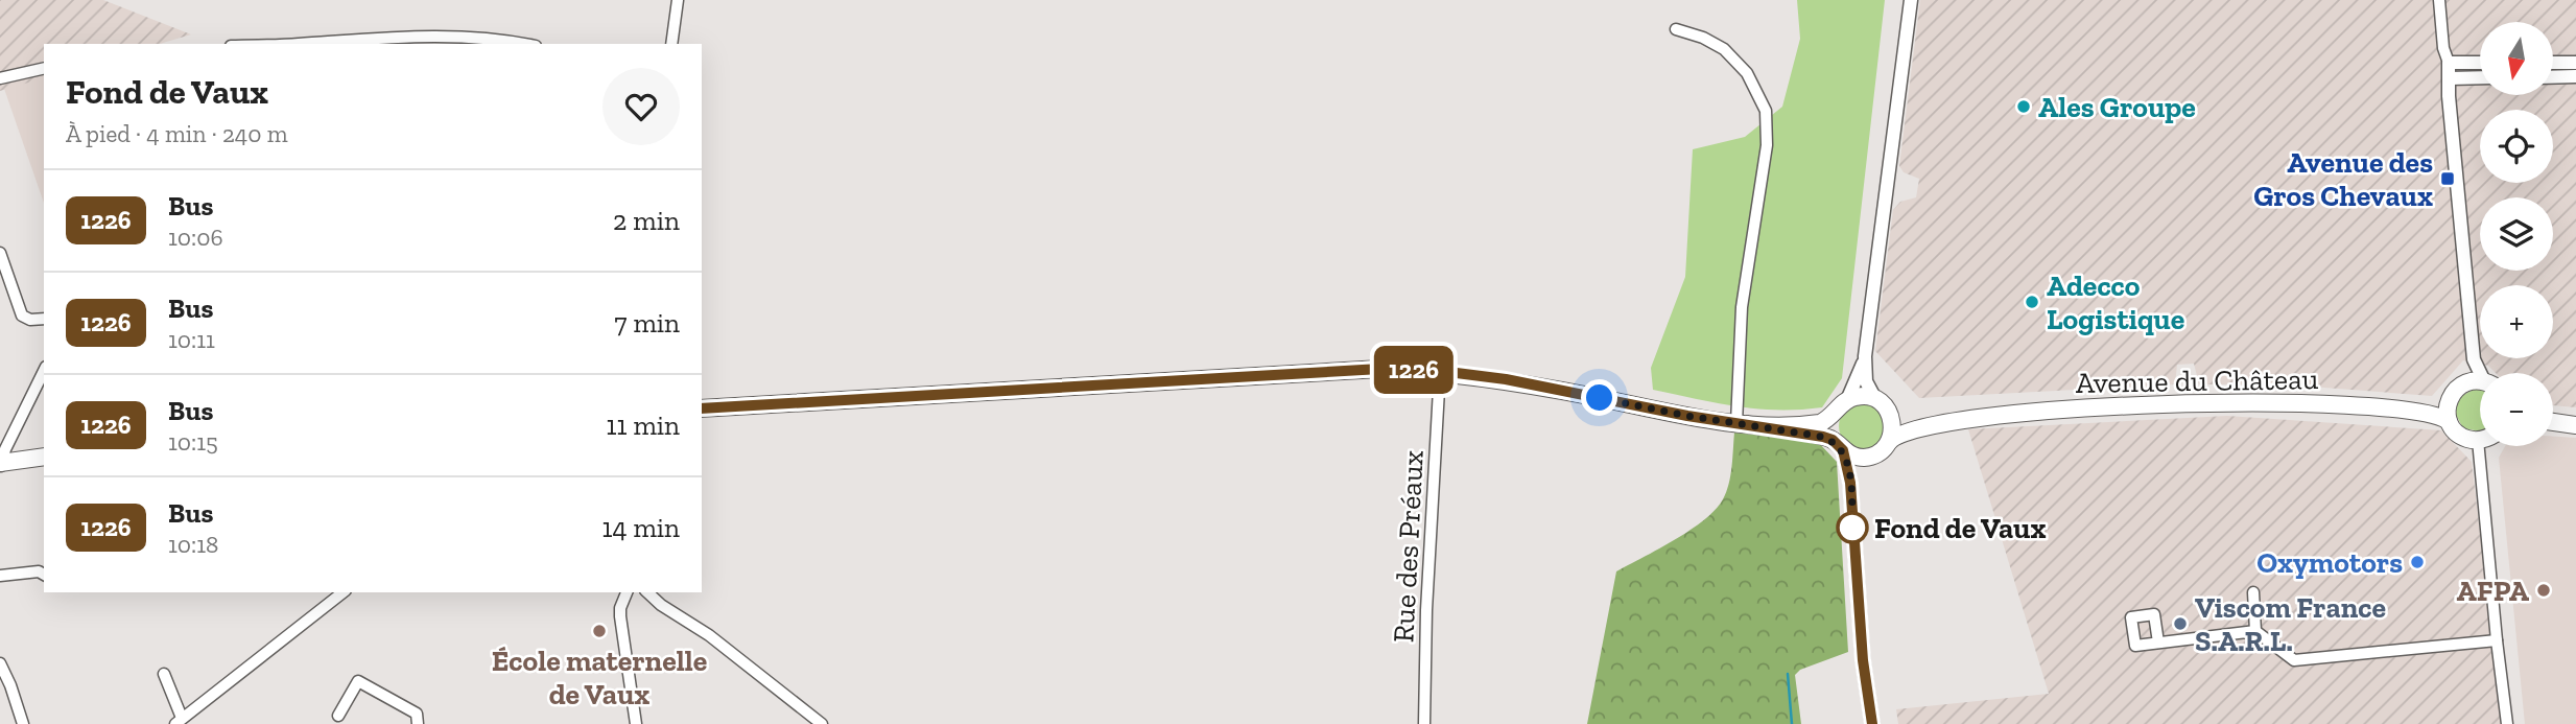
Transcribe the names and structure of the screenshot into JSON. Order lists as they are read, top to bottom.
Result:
{
  "streets": {
    "main road": ["Avenue du Château"],
    "street": ["Rue des Préaux"]
  },
  "places": {
    "other": [
      "Ales Groupe",
      "Adecco Logistique",
      "Fond de Vaux",
      "Oxymotors",
      "AFPA",
      "Viscom France S.A.R.L.",
      "École maternelle de Vaux"
    ],
    "transit": ["Avenue des Gros Chevaux"]
  },
  "lines": ["bus line 1226"],
  "north": "bottom",
  "page": {
    "on_map": "1226",
    "map_buttons": ["+", "−"],
    "heading": ["Fond de Vaux", "À pied · 4 min · 240 m"],
    "list": [
      {
        "mark": "1226",
        "name": "Bus",
        "note": "10:06",
        "value": "2 min"
      },
      {
        "mark": "1226",
        "name": "Bus",
        "note": "10:11",
        "value": "7 min"
      },
      {
        "mark": "1226",
        "name": "Bus",
        "note": "10:15",
        "value": "11 min"
      },
      {
        "mark": "1226",
        "name": "Bus",
        "note": "10:18",
        "value": "14 min"
      }
    ]
  }
}
